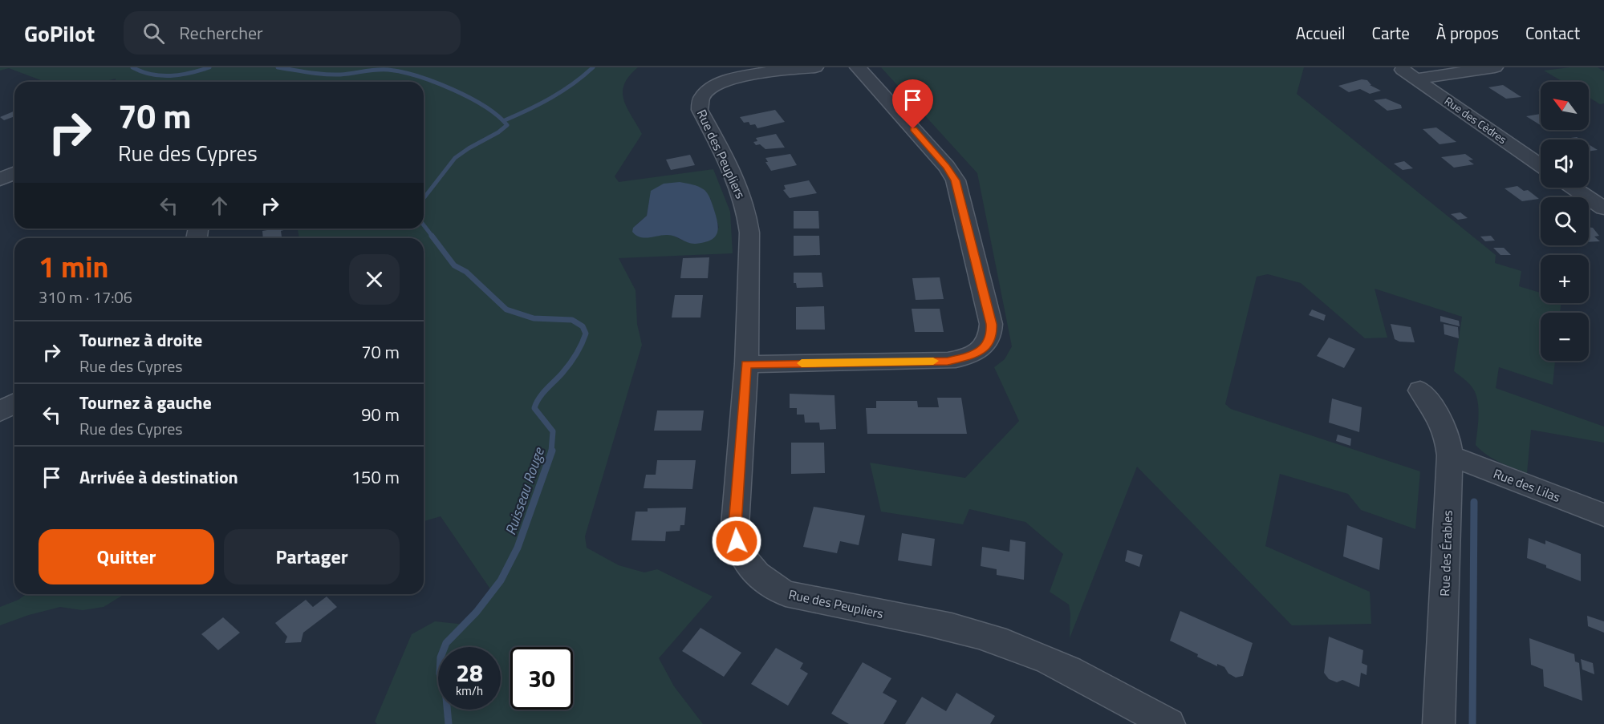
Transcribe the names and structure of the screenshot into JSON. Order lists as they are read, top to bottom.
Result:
{
  "streets": {
    "street": [
      "Rue des Cèdres",
      "Rue des Peupliers",
      "Rue des Lilas",
      "Rue des Érables"
    ]
  },
  "crossings": [
    ["Rue des Lilas", "Rue des Érables"]
  ],
  "water": ["Ruisseau Rouge"],
  "north": "top left",
  "page": {
    "header": "GoPilot",
    "search": "Rechercher",
    "nav": [
      "Accueil",
      "Carte",
      "À propos",
      "Contact"
    ],
    "map_buttons": ["+", "−"],
    "turn": ["70 m", "Rue des Cypres"],
    "heading": ["1 min", "310 m · 17:06"],
    "list": [
      {
        "name": "Tournez à droite",
        "note": "Rue des Cypres",
        "value": "70 m"
      },
      {
        "name": "Tournez à gauche",
        "note": "Rue des Cypres",
        "value": "90 m"
      },
      {
        "name": "Arrivée à destination",
        "value": "150 m"
      }
    ],
    "buttons": ["Quitter", "Partager"],
    "speed": "28 km/h",
    "limit": "30"
  }
}
